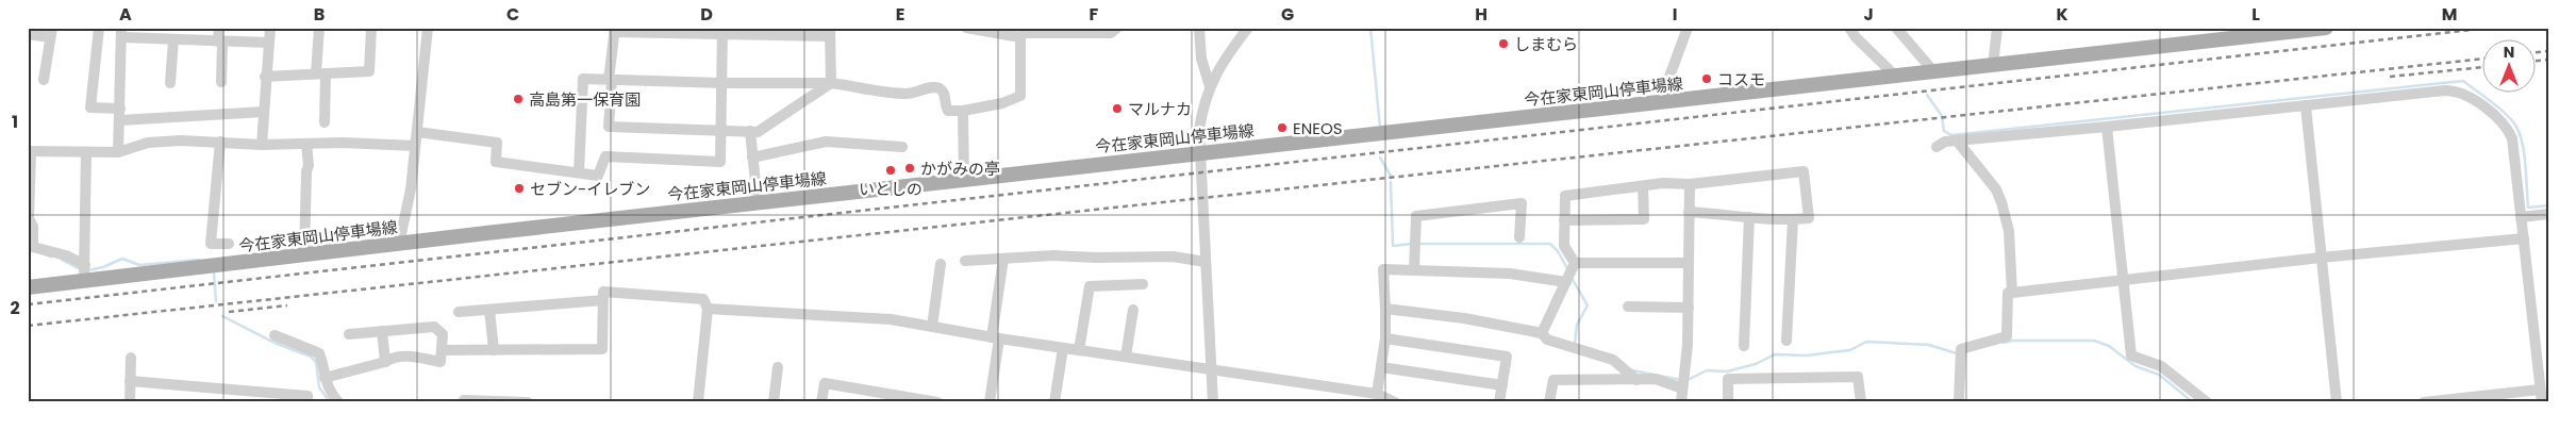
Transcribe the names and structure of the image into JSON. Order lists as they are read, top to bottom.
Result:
{
  "streets": {
    "main road": ["今在家東岡山停車場線"]
  },
  "places": [
    "しまむら",
    "コスモ",
    "高島第一保育園",
    "マルナカ",
    "ENEOS",
    "かがみの亭",
    "いとしの",
    "セブン-イレブン"
  ],
  "north": "top",
  "grid": {
    "columns": [
      "A",
      "B",
      "C",
      "D",
      "E",
      "F",
      "G",
      "H",
      "I",
      "J",
      "K",
      "L",
      "M"
    ],
    "rows": ["1", "2"]
  }
}
